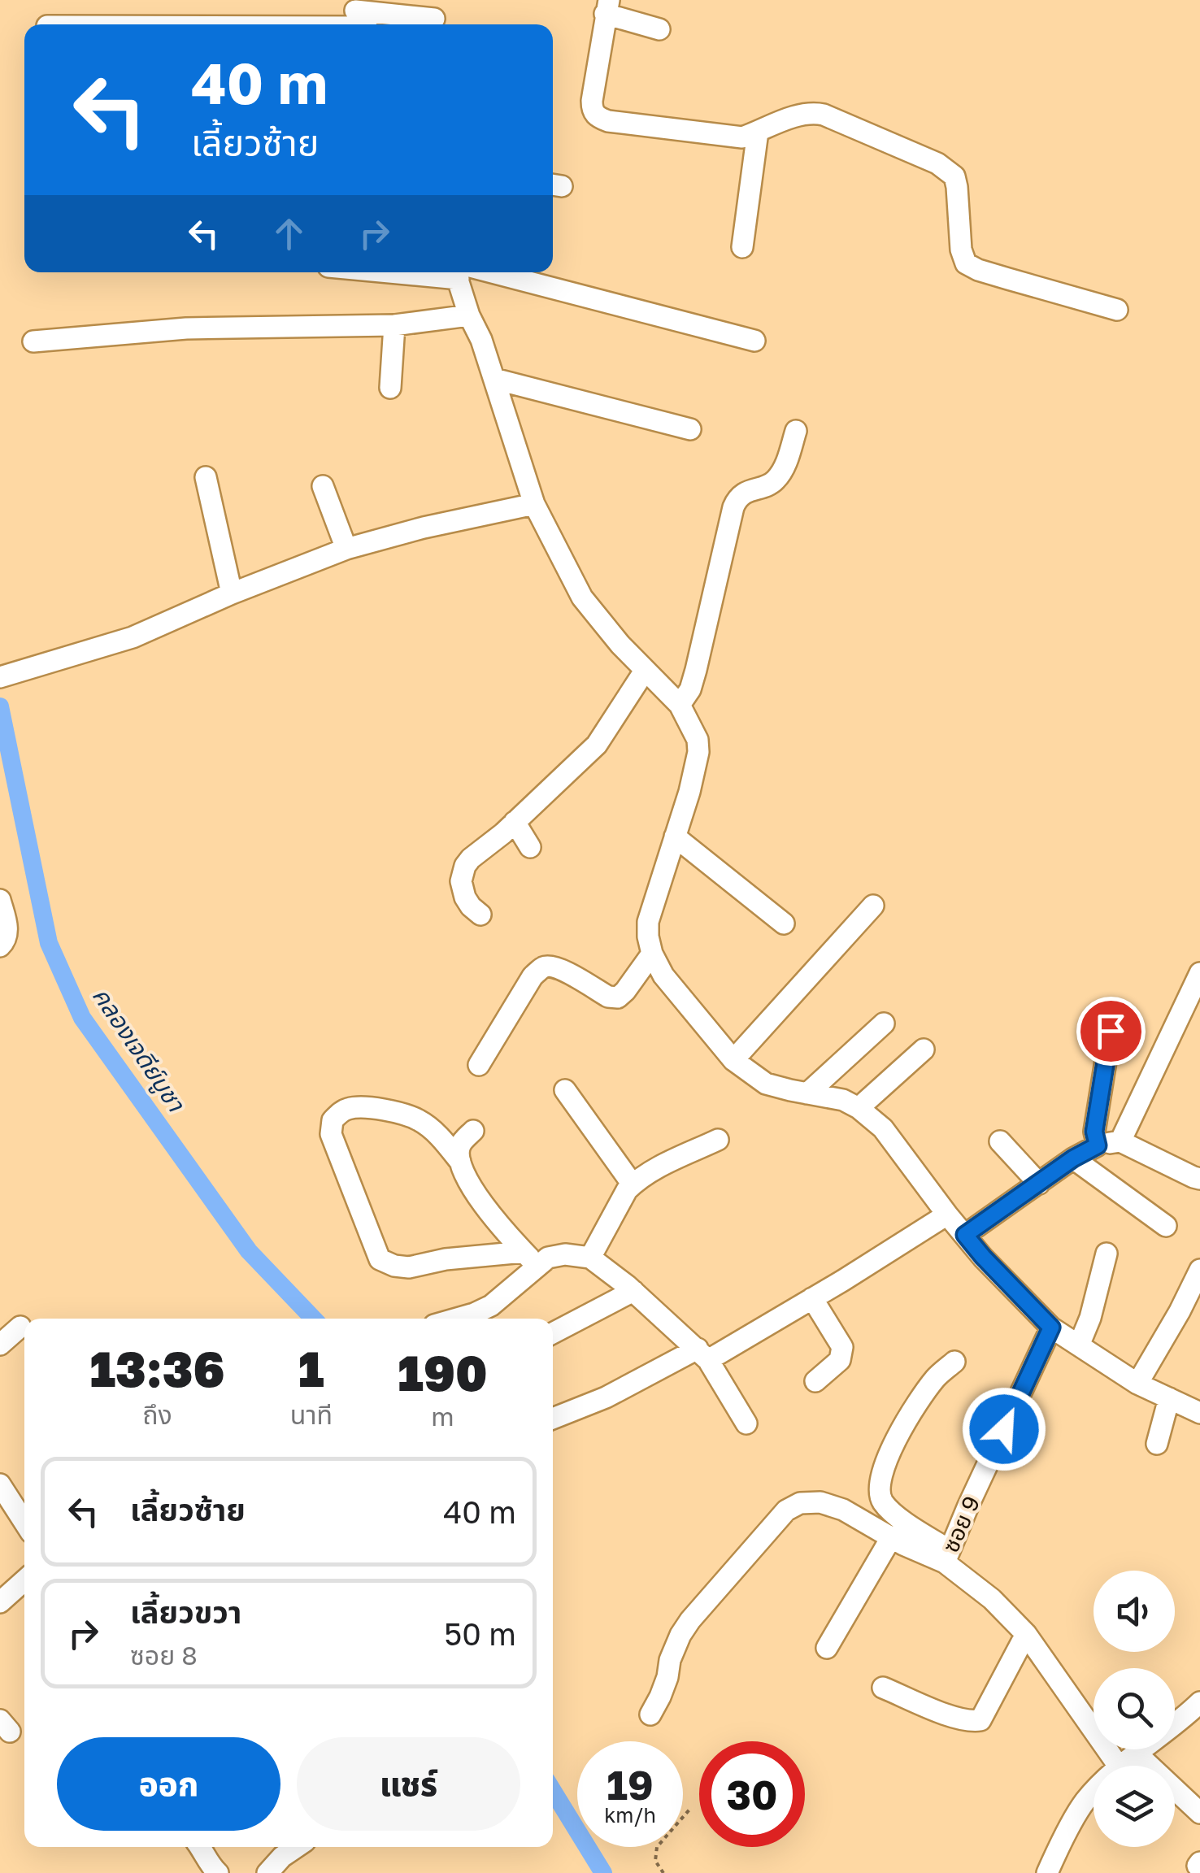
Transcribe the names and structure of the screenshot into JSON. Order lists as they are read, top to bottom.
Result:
{
  "streets": {
    "street": ["ซอย 9"]
  },
  "water": ["คลองเจดีย์บูชา"],
  "page": {
    "turn": ["40 m", "เลี้ยวซ้าย"],
    "eta": [
      "13:36",
      "ถึง",
      "1",
      "นาที",
      "190",
      "m"
    ],
    "list": [
      {
        "name": "เลี้ยวซ้าย",
        "value": "40 m"
      },
      {
        "name": "เลี้ยวขวา",
        "note": "ซอย 8",
        "value": "50 m"
      }
    ],
    "buttons": ["ออก", "แชร์"],
    "speed": "19 km/h",
    "limit": "30"
  }
}
